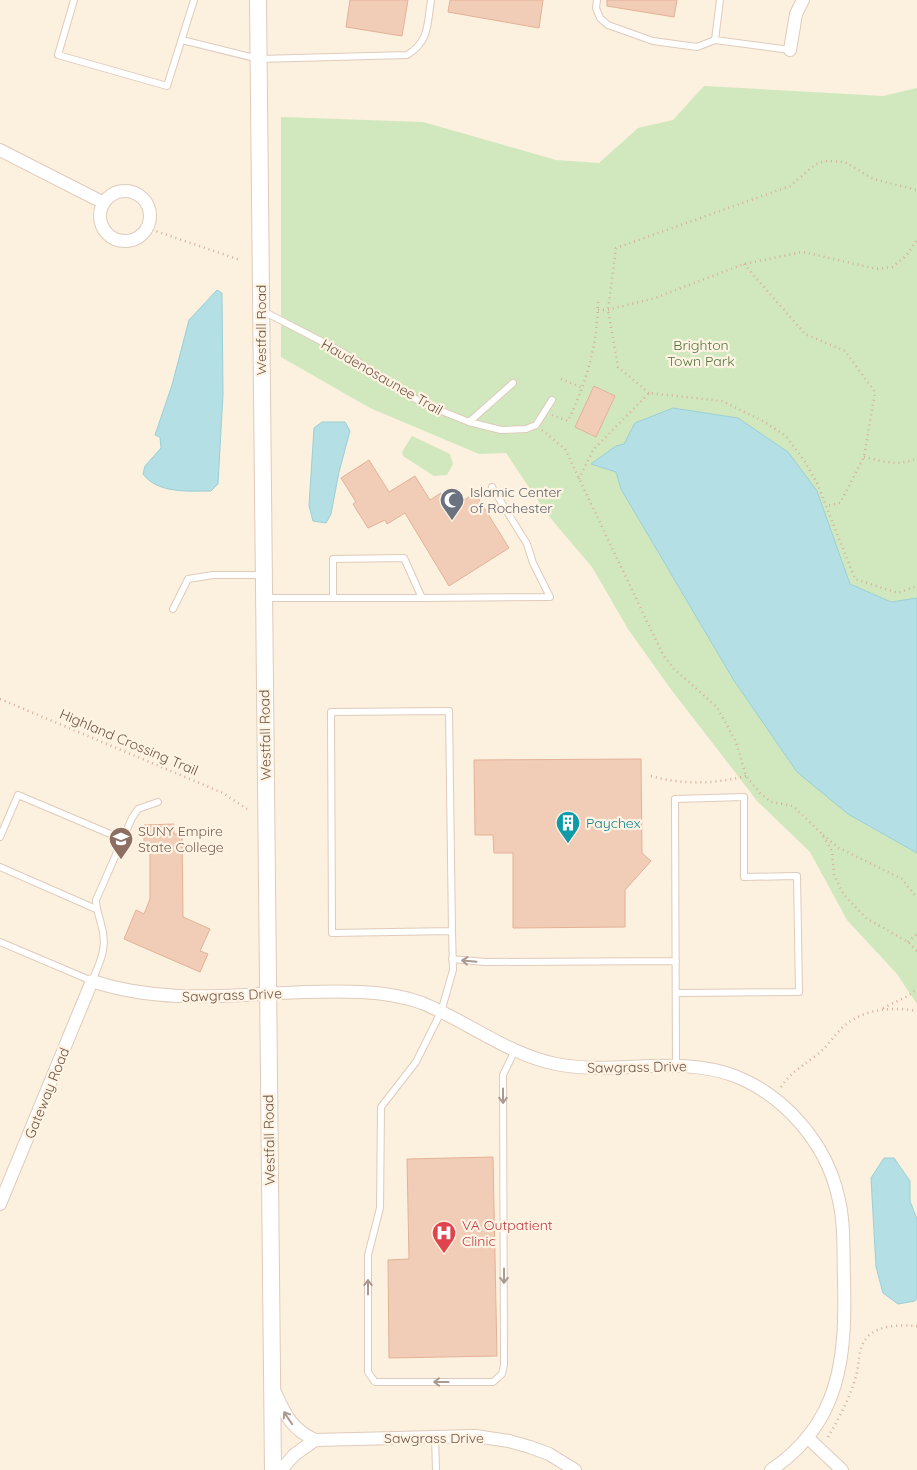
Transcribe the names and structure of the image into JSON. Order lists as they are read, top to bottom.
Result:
{
  "streets": {
    "street": ["Westfall Road", "Sawgrass Drive", "Gateway Road"],
    "lane": ["Haudenosaunee Trail"],
    "path": ["Highland Crossing Trail"]
  },
  "crossings": [
    ["Westfall Road", "Haudenosaunee Trail"],
    ["Westfall Road", "Sawgrass Drive"],
    ["Sawgrass Drive", "Gateway Road"]
  ],
  "parks": ["Brighton Town Park"],
  "places": {
    "mosque": ["Islamic Center of Rochester"],
    "building": ["Paychex"],
    "school or university": ["SUNY Empire State College"],
    "hospital": ["VA Outpatient Clinic"]
  }
}
